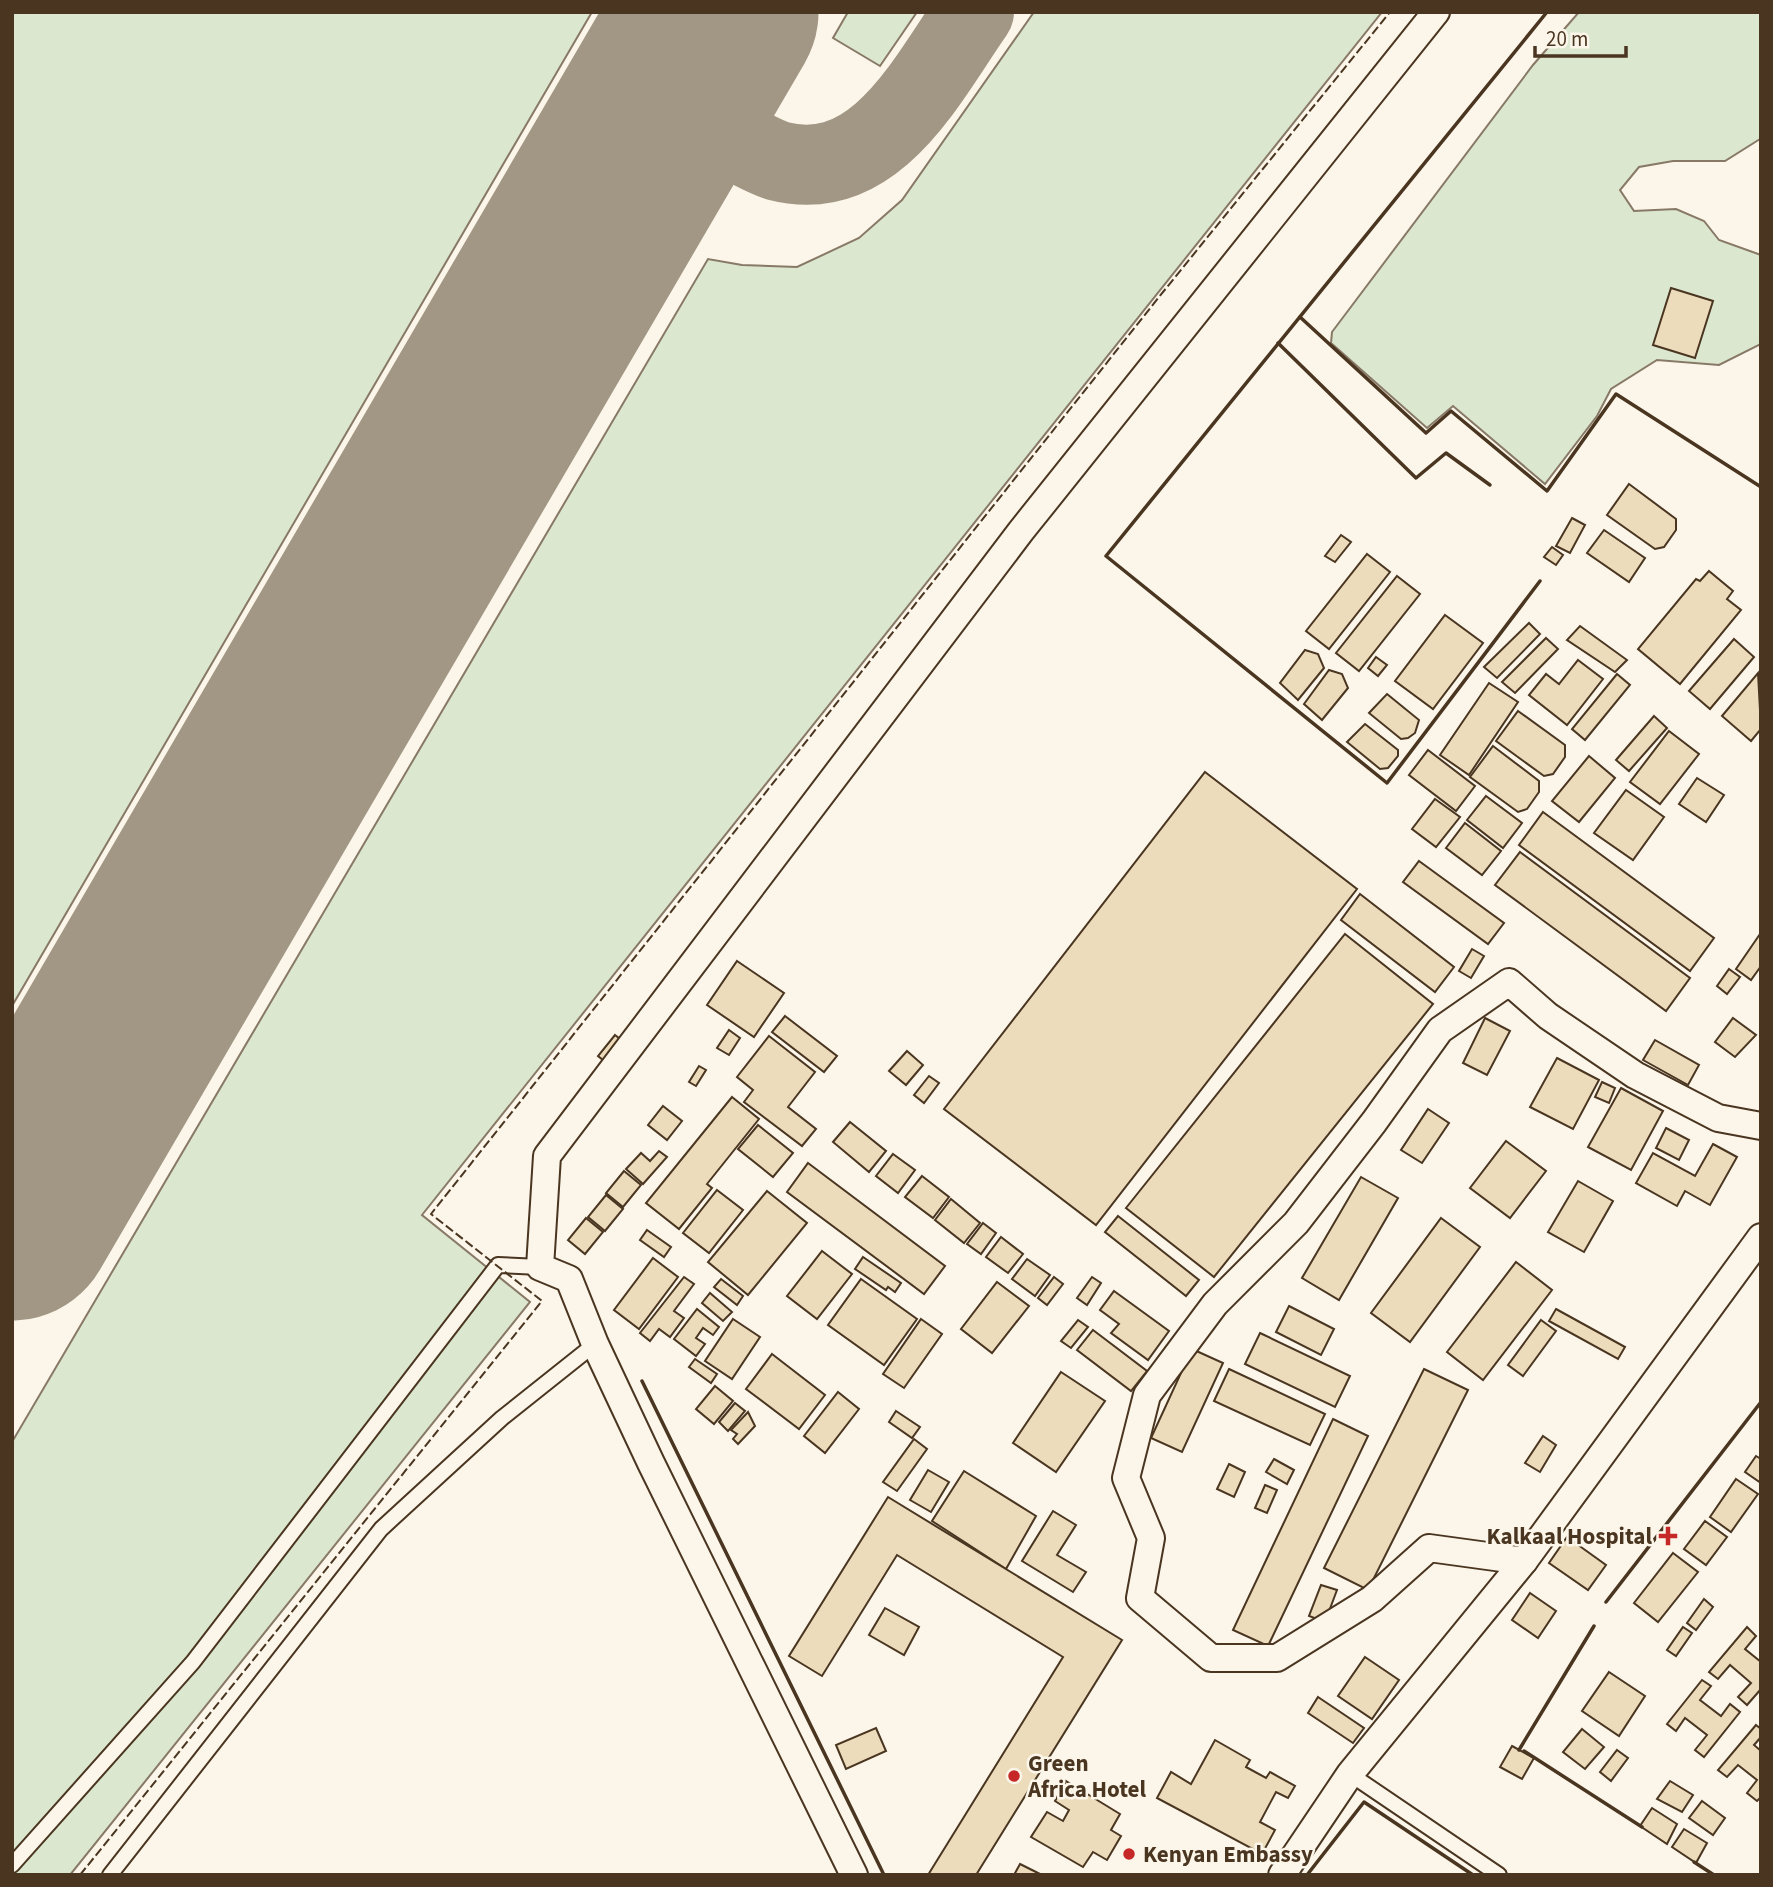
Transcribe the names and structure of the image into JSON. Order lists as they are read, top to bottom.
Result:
{
  "places": {
    "health": ["Kalkaal Hospital"],
    "other": ["Green Africa Hotel", "Kenyan Embassy"]
  },
  "scale_bar": "20 m"
}
